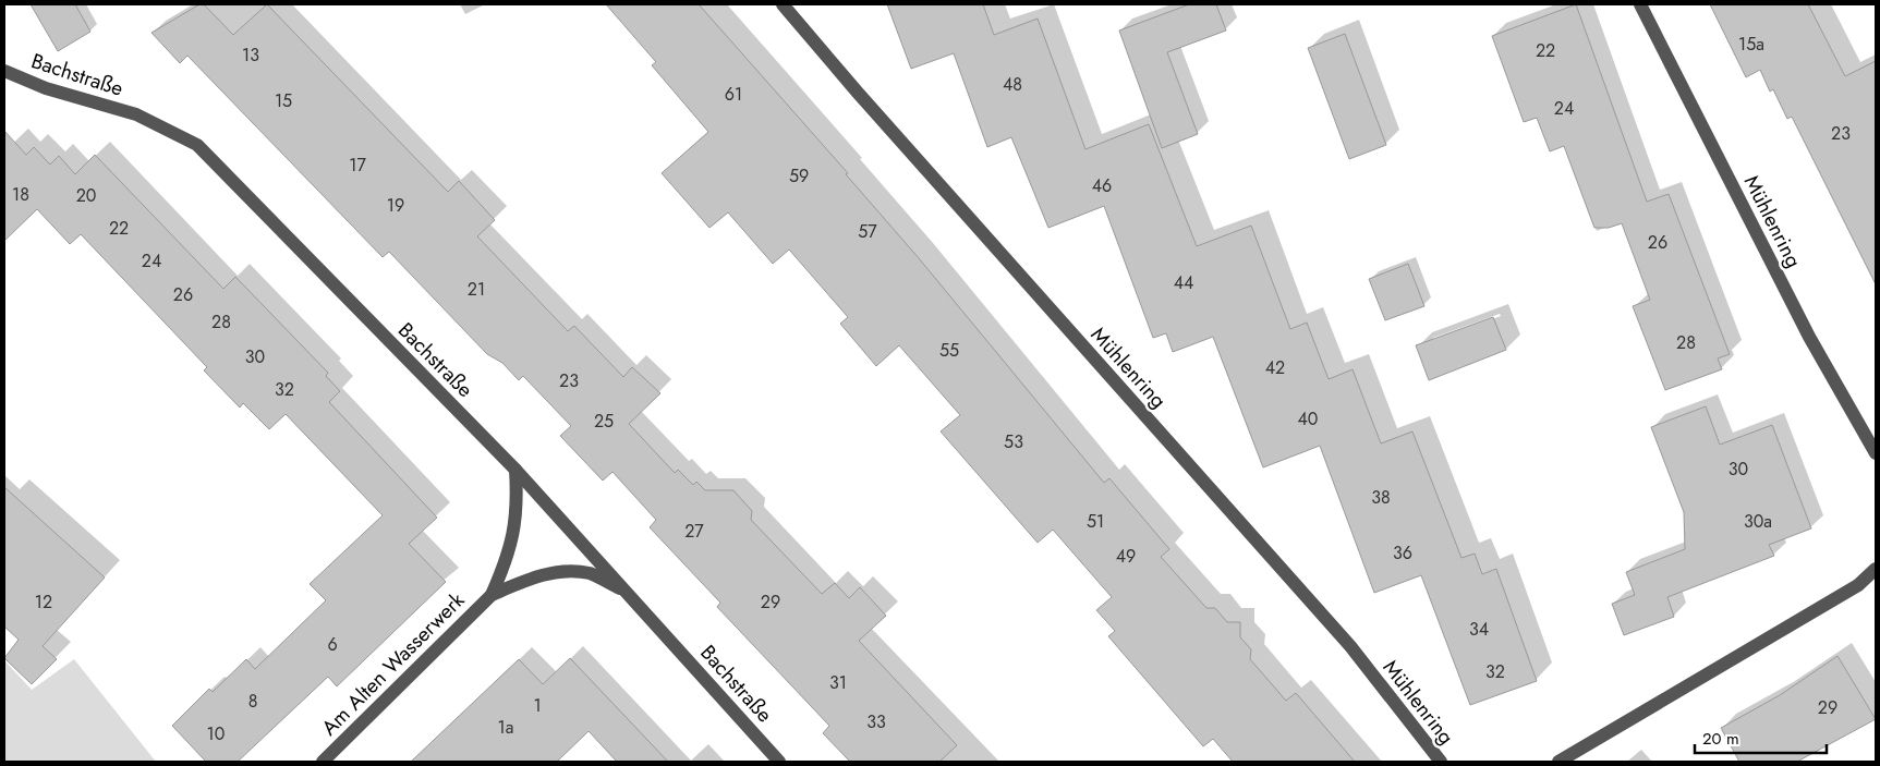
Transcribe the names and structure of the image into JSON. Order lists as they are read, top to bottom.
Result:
{
  "streets": {
    "street": ["Bachstraße", "Mühlenring", "Am Alten Wasserwerk"]
  },
  "crossings": [
    ["Bachstraße", "Am Alten Wasserwerk"]
  ],
  "house_numbers": [
    "15a",
    "22",
    "13",
    "48",
    "61",
    "15",
    "24",
    "23",
    "17",
    "59",
    "46",
    "18",
    "20",
    "19",
    "22",
    "57",
    "26",
    "24",
    "44",
    "21",
    "26",
    "28",
    "28",
    "55",
    "30",
    "42",
    "23",
    "32",
    "40",
    "25",
    "53",
    "30",
    "38",
    "51",
    "30a",
    "27",
    "36",
    "49",
    "12",
    "29",
    "34",
    "6",
    "32",
    "31",
    "8",
    "1",
    "29",
    "33",
    "1a",
    "10"
  ],
  "scale_bar": "20 m"
}
